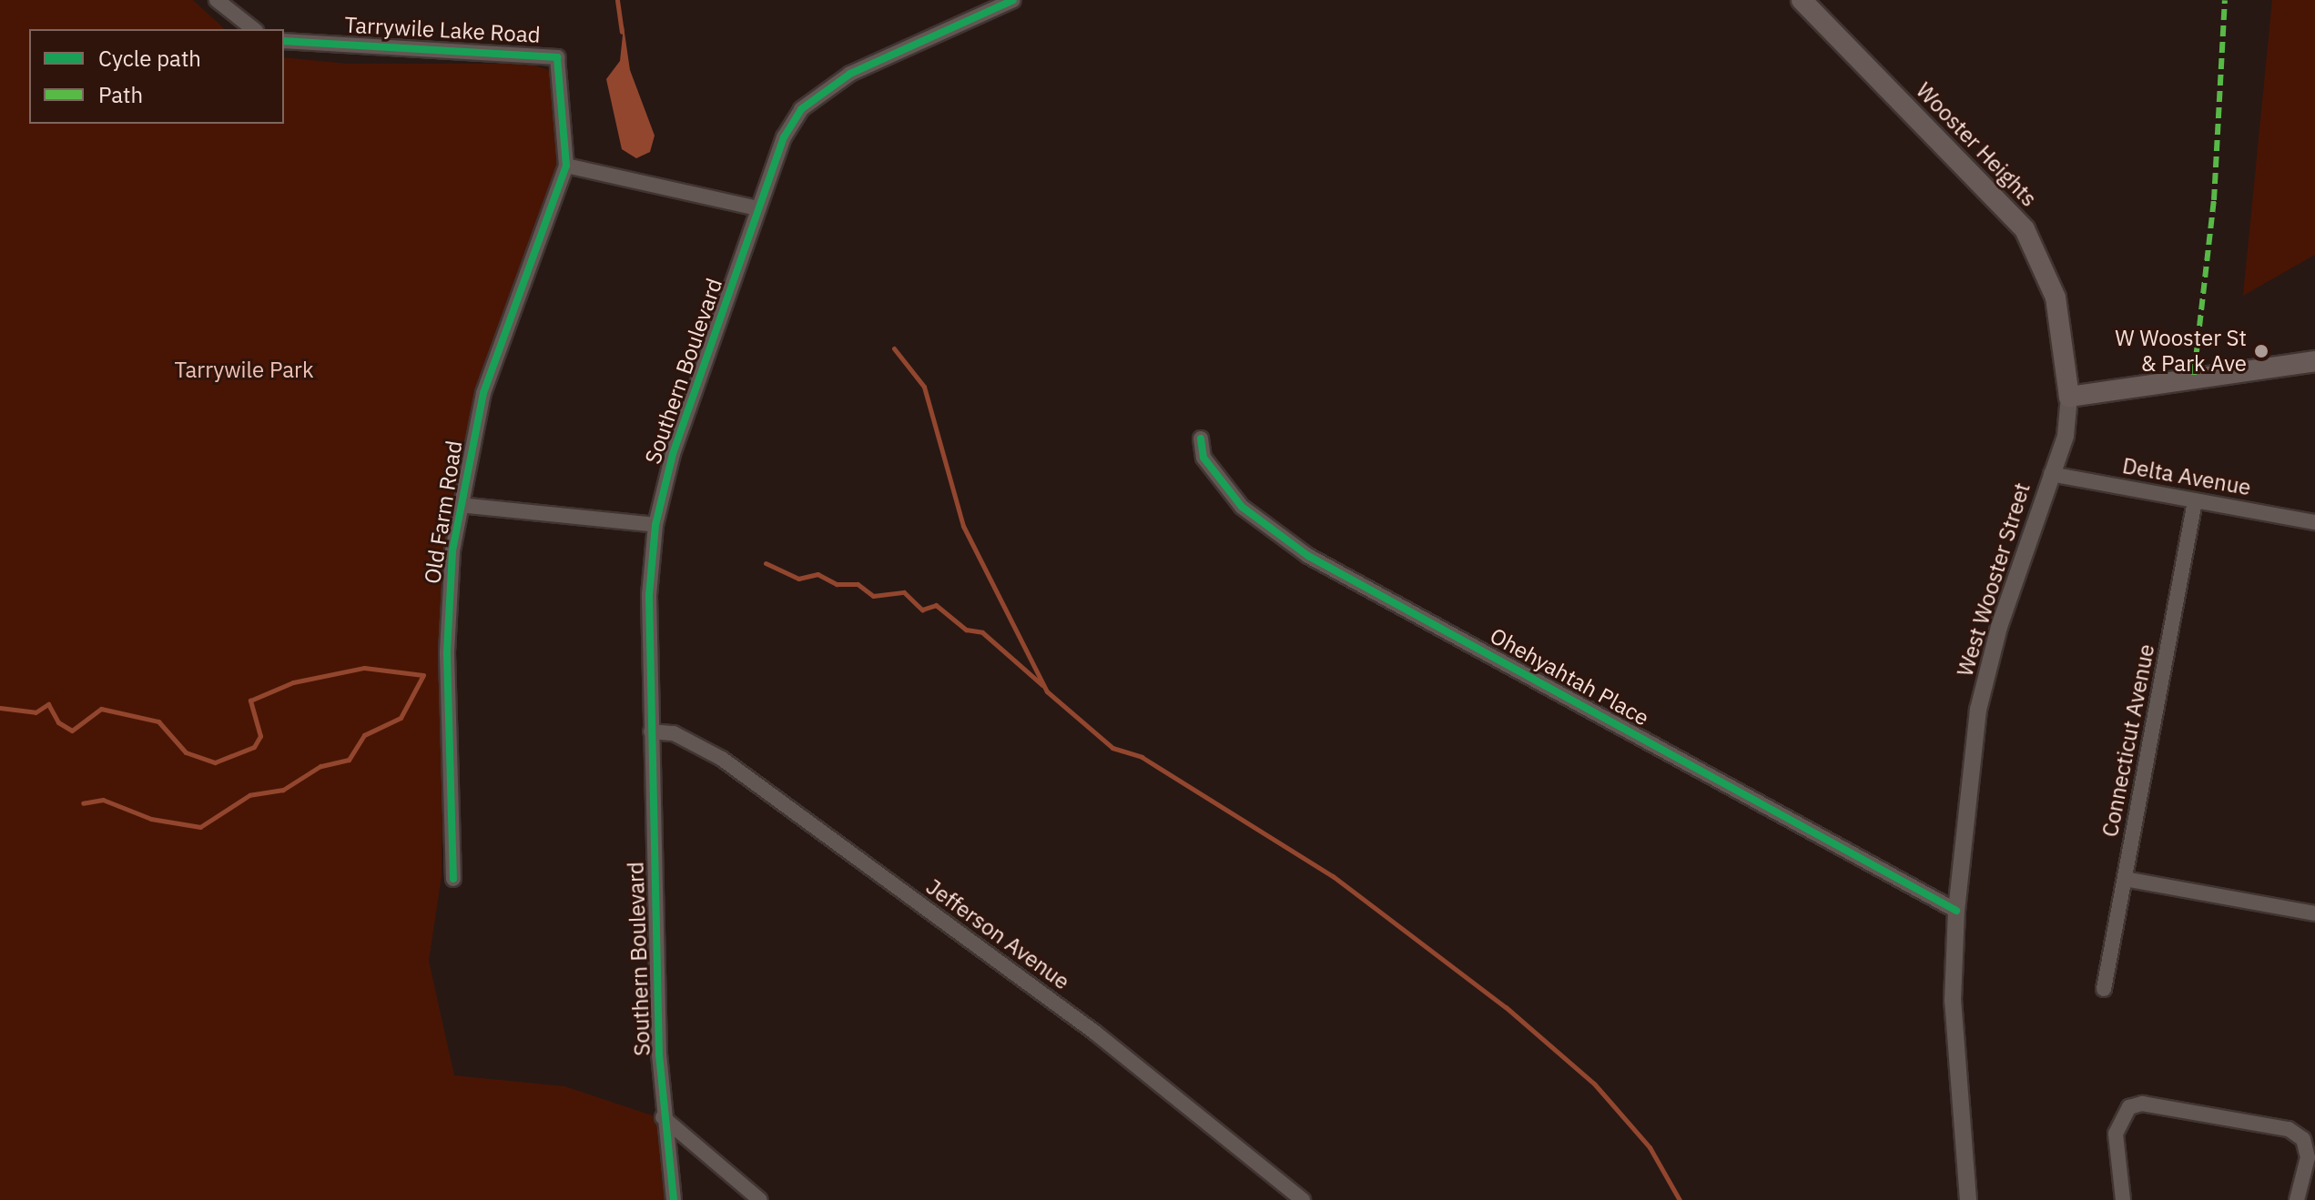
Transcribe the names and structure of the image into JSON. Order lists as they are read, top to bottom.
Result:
{
  "streets": {
    "main road": ["Wooster Heights"],
    "street": [
      "Tarrywile Lake Road",
      "Southern Boulevard",
      "Delta Avenue",
      "Old Farm Road",
      "West Wooster Street",
      "Ohehyahtah Place",
      "Connecticut Avenue",
      "Jefferson Avenue"
    ]
  },
  "crossings": [
    ["Tarrywile Lake Road", "Old Farm Road"],
    ["Wooster Heights", "West Wooster Street"],
    ["Southern Boulevard", "Jefferson Avenue"],
    ["Delta Avenue", "West Wooster Street"],
    ["Delta Avenue", "Connecticut Avenue"],
    ["West Wooster Street", "Ohehyahtah Place"]
  ],
  "parks": ["Tarrywile Park"],
  "places": ["W Wooster St & Park Ave"],
  "legend": ["Cycle path", "Path"]
}
